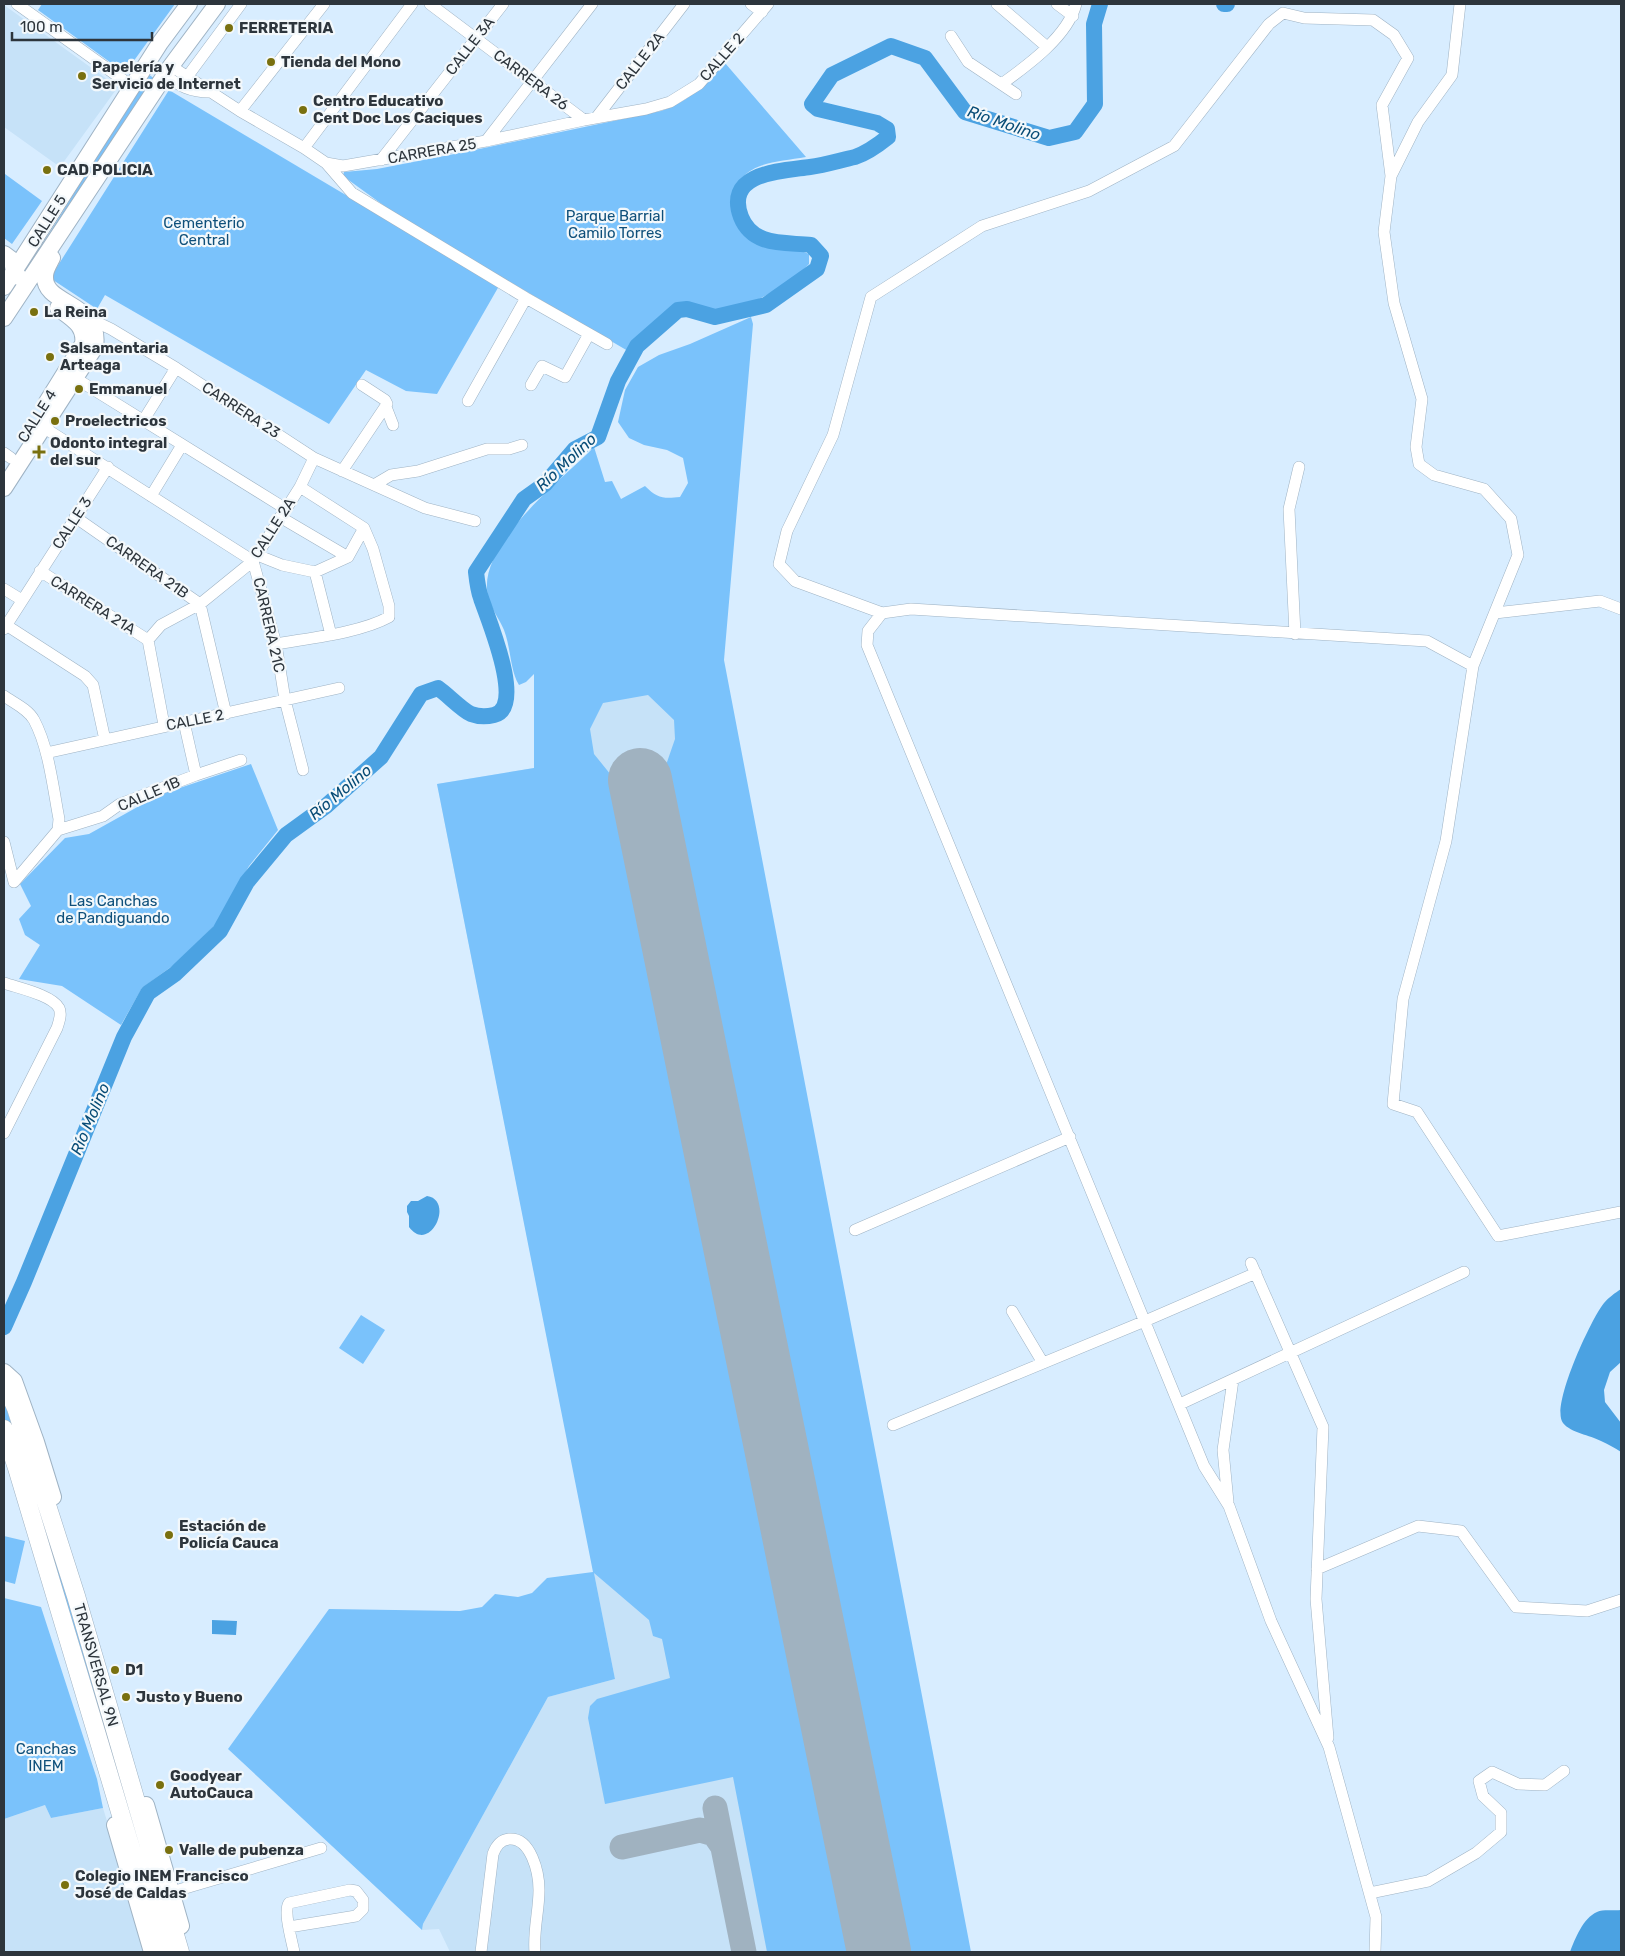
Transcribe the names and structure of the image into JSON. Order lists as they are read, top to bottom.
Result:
{
  "streets": {
    "main road": [
      "CALLE 5",
      "CARRERA 23",
      "CALLE 4",
      "TRANSVERSAL 9N"
    ],
    "street": [
      "CALLE 3A",
      "CALLE 2",
      "CALLE 2A",
      "CARRERA 26",
      "CARRERA 25",
      "CALLE 3",
      "CARRERA 21B",
      "CARRERA 21A",
      "CARRERA 21C",
      "CALLE 1B"
    ]
  },
  "crossings": [
    ["CALLE 3A", "CARRERA 26"],
    ["CALLE 3A", "CARRERA 25"],
    ["CALLE 2", "CARRERA 25"],
    ["CALLE 2", "CARRERA 21B"],
    ["CALLE 2", "CARRERA 21A"],
    ["CALLE 2", "CARRERA 21C"],
    ["CALLE 2A", "CARRERA 25"],
    ["CALLE 2A", "CARRERA 23"],
    ["CALLE 2A", "CARRERA 21B"],
    ["CALLE 2A", "CARRERA 21A"],
    ["CALLE 2A", "CARRERA 21C"],
    ["CARRERA 26", "CARRERA 25"],
    ["CALLE 5", "CARRERA 23"],
    ["CALLE 4", "CARRERA 21C"],
    ["CALLE 3", "CARRERA 21B"],
    ["CALLE 3", "CARRERA 21A"],
    ["CALLE 3", "CARRERA 21C"]
  ],
  "water": ["Río Molino"],
  "parks": [
    "Parque Barrial Camilo Torres",
    "Cementerio Central",
    "Las Canchas de Pandiguando",
    "Canchas INEM"
  ],
  "places": {
    "other": [
      "FERRETERIA",
      "Tienda del Mono",
      "Papelería y Servicio de Internet",
      "Centro Educativo Cent Doc Los Caciques",
      "CAD POLICIA",
      "La Reina",
      "Salsamentaria Arteaga",
      "Emmanuel",
      "Proelectricos",
      "Estación de Policía Cauca",
      "D1",
      "Justo y Bueno",
      "Goodyear AutoCauca",
      "Valle de pubenza",
      "Colegio INEM Francisco José de Caldas"
    ],
    "health": ["Odonto integral del sur"]
  },
  "scale_bar": "100 m"
}
